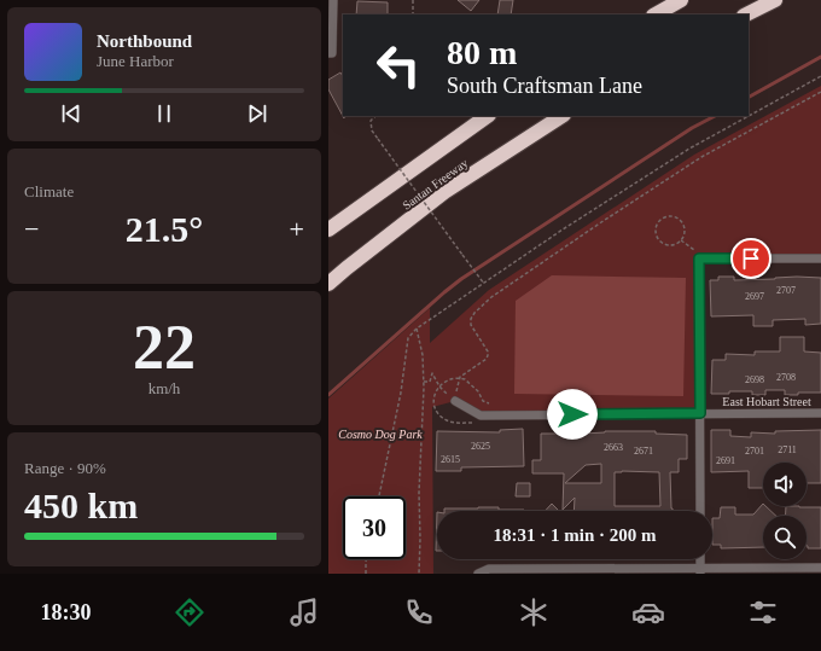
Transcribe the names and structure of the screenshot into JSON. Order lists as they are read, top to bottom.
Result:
{
  "streets": {
    "highway": ["Santan Freeway"],
    "street": ["East Hobart Street"]
  },
  "parks": ["Cosmo Dog Park"],
  "house_numbers": [
    "2707",
    "2697",
    "2708",
    "2698",
    "2625",
    "2663",
    "2711",
    "2671",
    "2701",
    "2615",
    "2691"
  ],
  "page": {
    "turn": ["80 m", "South Craftsman Lane"],
    "song": ["Northbound", "June Harbor"],
    "tile": [
      "Climate",
      ["22", "km/h"],
      ["Range · 90%", "450 km"]
    ],
    "heat": ["−", "21.5°", "+"],
    "limit": "30",
    "trip": "18:31 · 1 min · 200 m",
    "tabs": "18:30"
  }
}
